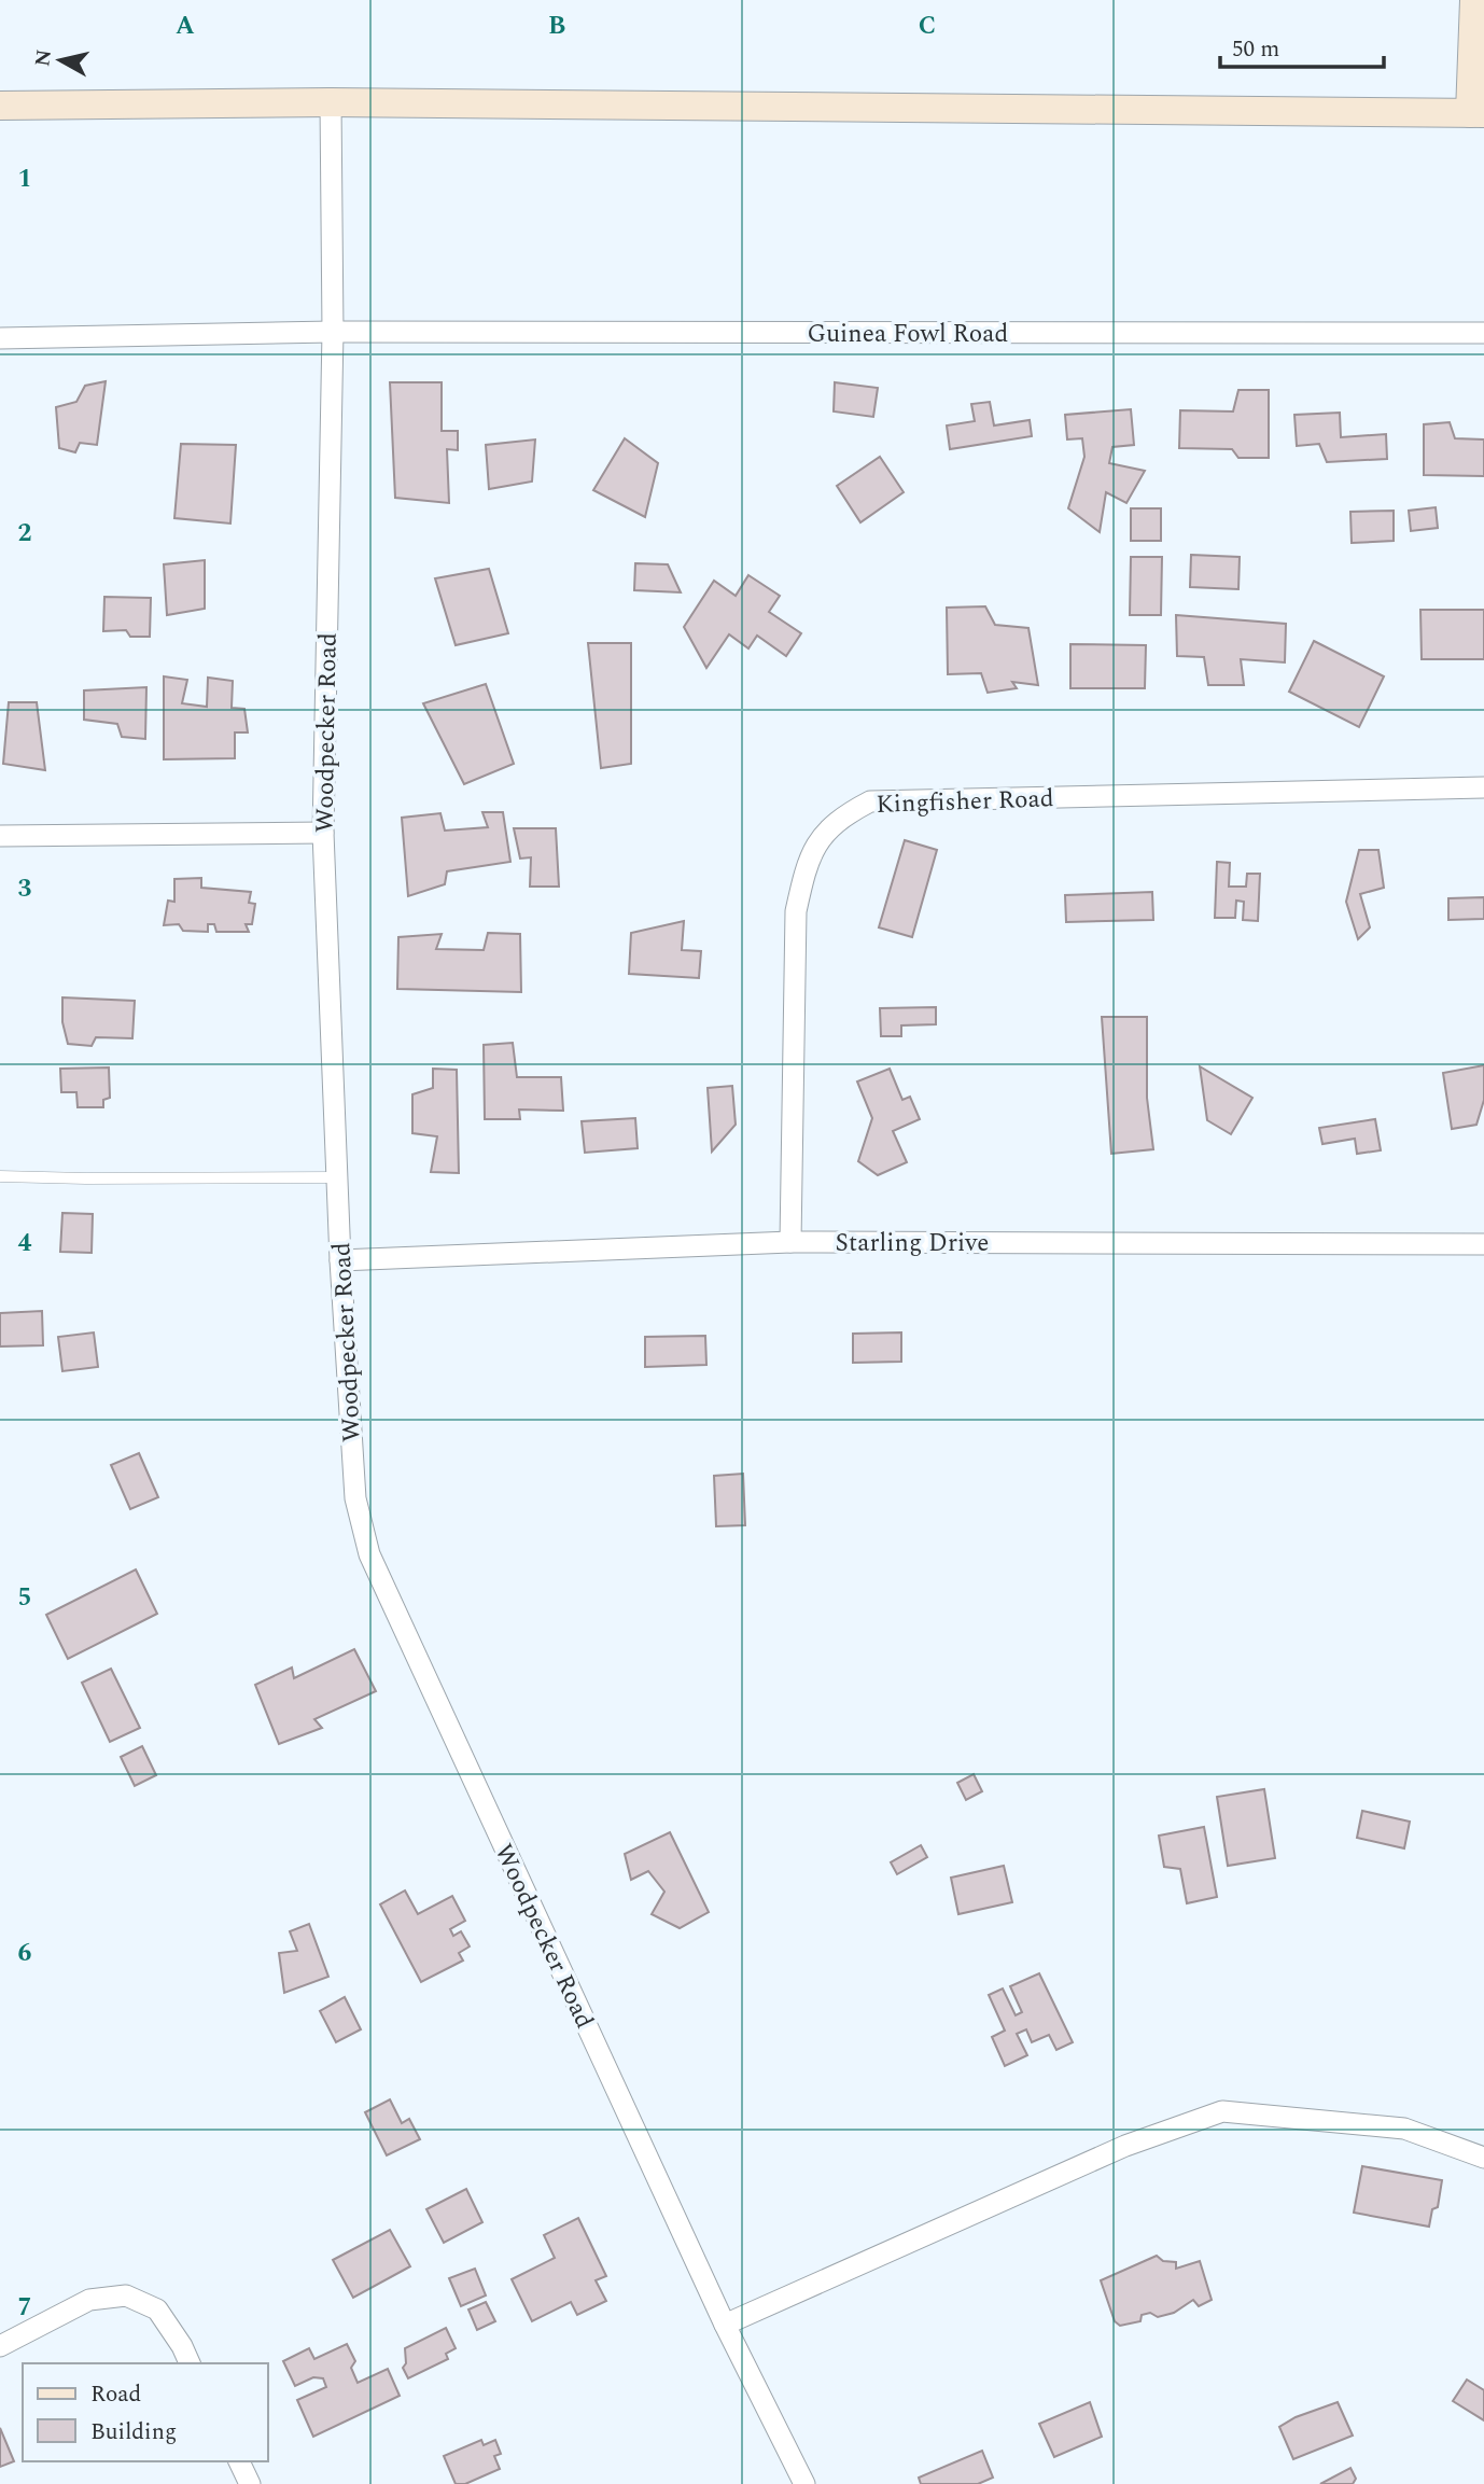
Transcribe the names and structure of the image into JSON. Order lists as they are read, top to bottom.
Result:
{
  "streets": {
    "street": [
      "Guinea Fowl Road",
      "Woodpecker Road",
      "Kingfisher Road",
      "Starling Drive"
    ]
  },
  "crossings": [
    ["Guinea Fowl Road", "Woodpecker Road"],
    ["Woodpecker Road", "Starling Drive"],
    ["Kingfisher Road", "Starling Drive"]
  ],
  "legend": ["Road", "Building"],
  "scale_bar": "50 m",
  "north": "left",
  "grid": {
    "columns": ["A", "B", "C"],
    "rows": [
      "1",
      "2",
      "3",
      "4",
      "5",
      "6",
      "7"
    ]
  }
}
